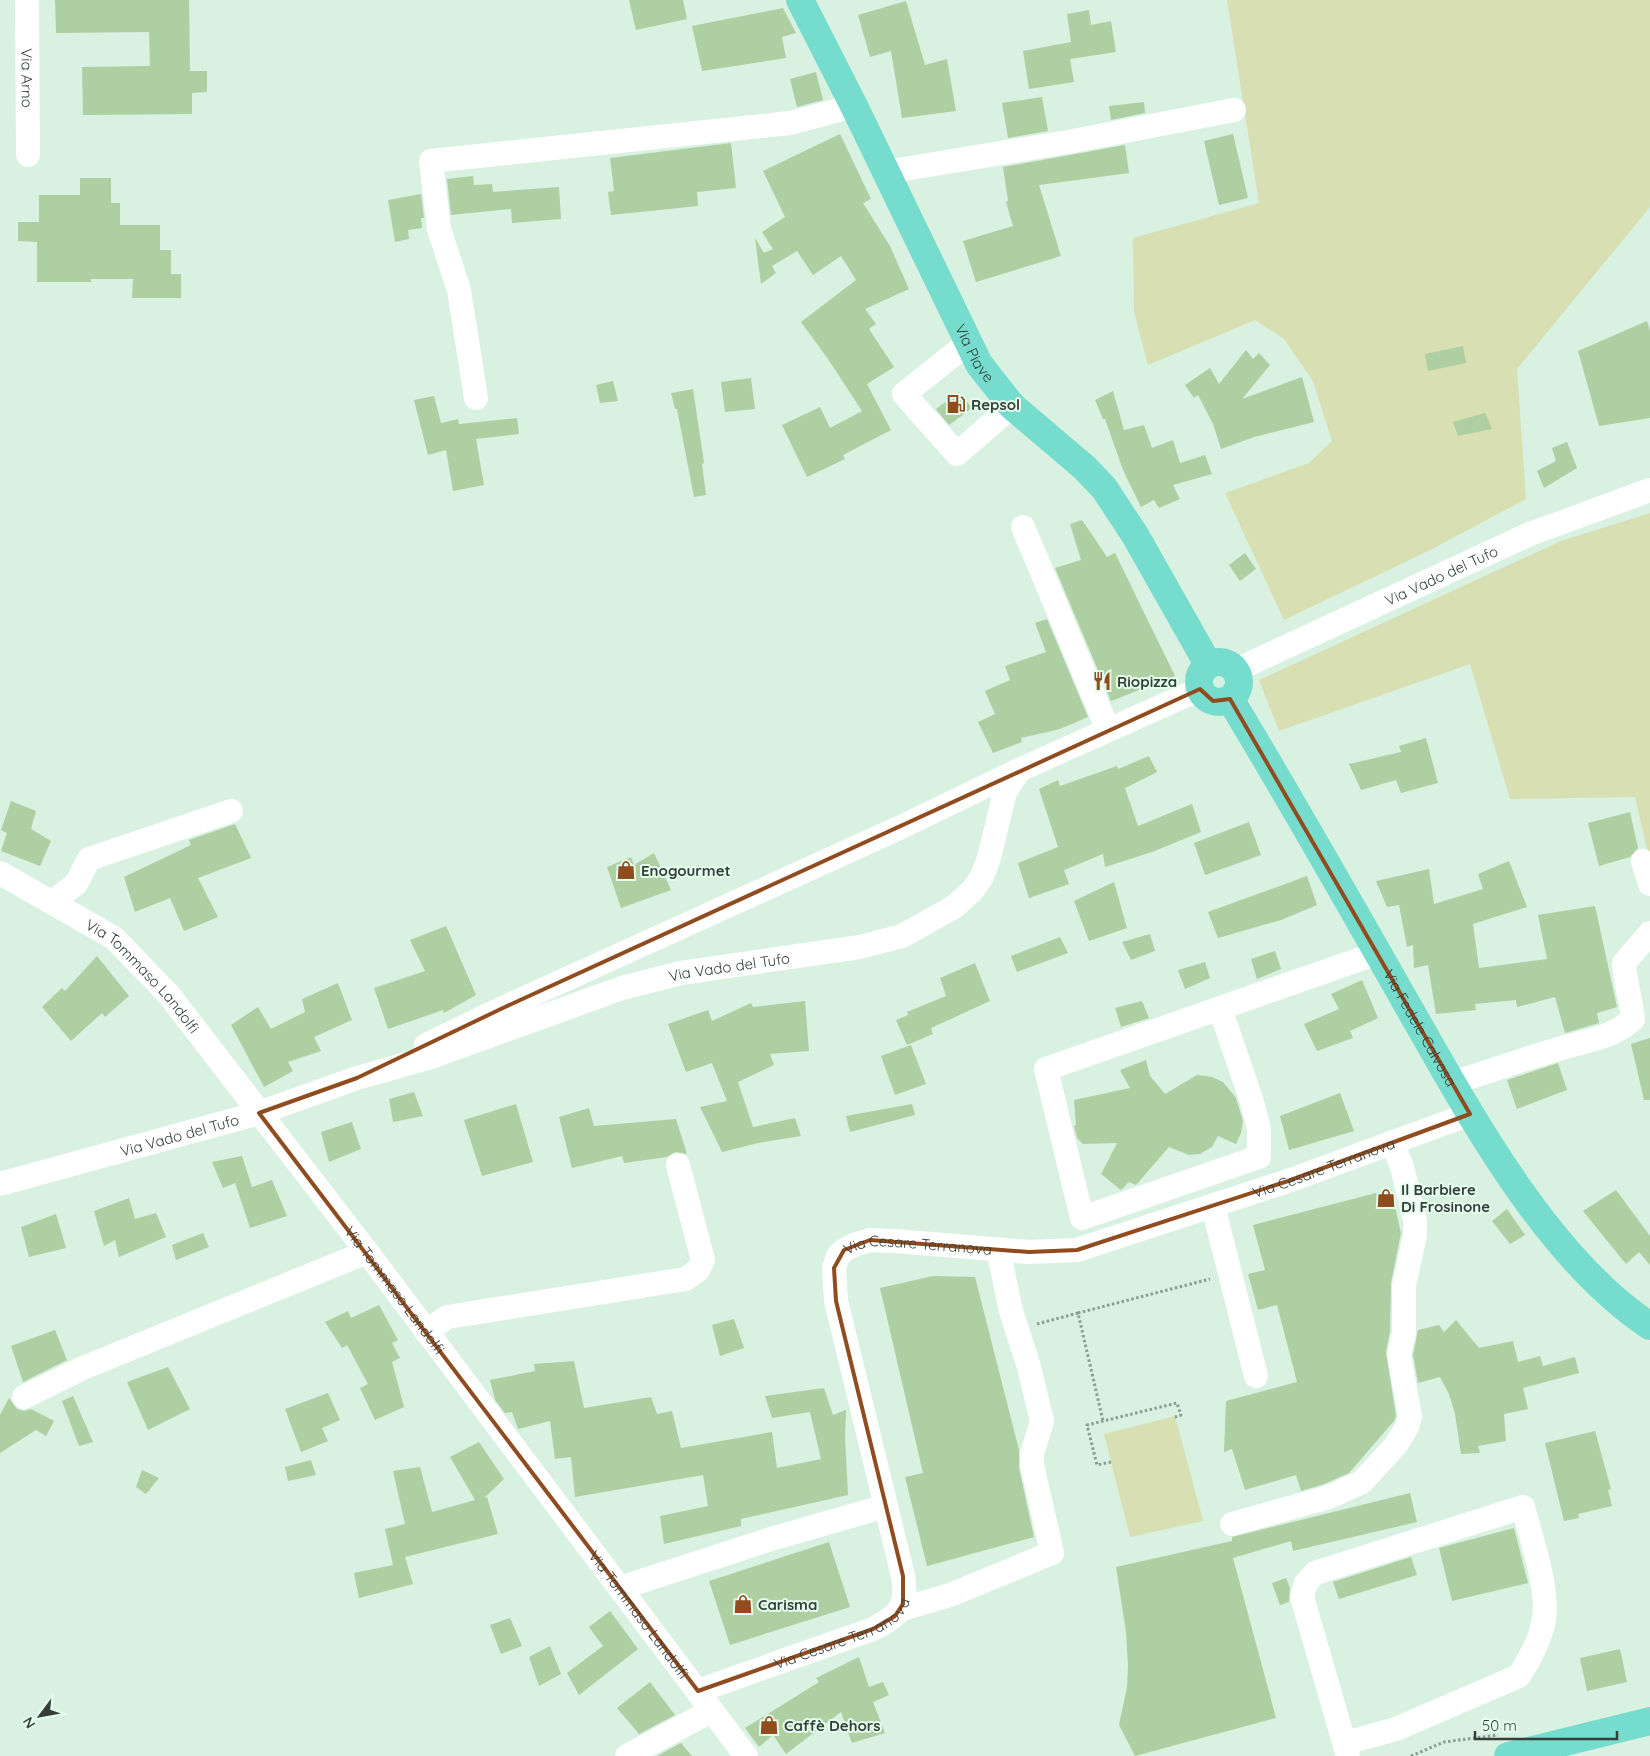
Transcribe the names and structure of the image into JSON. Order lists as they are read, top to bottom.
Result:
{
  "streets": {
    "main road": ["Via Piave", "Via Fedele Calvosa"],
    "street": [
      "Via Arno",
      "Via Vado del Tufo",
      "Via Tommaso Landolfi",
      "Via Cesare Terranova"
    ]
  },
  "crossings": [
    ["Via Piave", "Via Vado del Tufo"],
    ["Via Piave", "Via Fedele Calvosa"],
    ["Via Vado del Tufo", "Via Tommaso Landolfi"],
    ["Via Vado del Tufo", "Via Fedele Calvosa"],
    ["Via Tommaso Landolfi", "Via Cesare Terranova"],
    ["Via Fedele Calvosa", "Via Cesare Terranova"]
  ],
  "places": {
    "fuel station": ["Repsol"],
    "restaurant": ["Riopizza"],
    "shop": [
      "Enogourmet",
      "Il Barbiere Di Frosinone",
      "Carisma",
      "Caffè Dehors"
    ]
  },
  "scale_bar": "50 m",
  "north": "bottom left"
}
